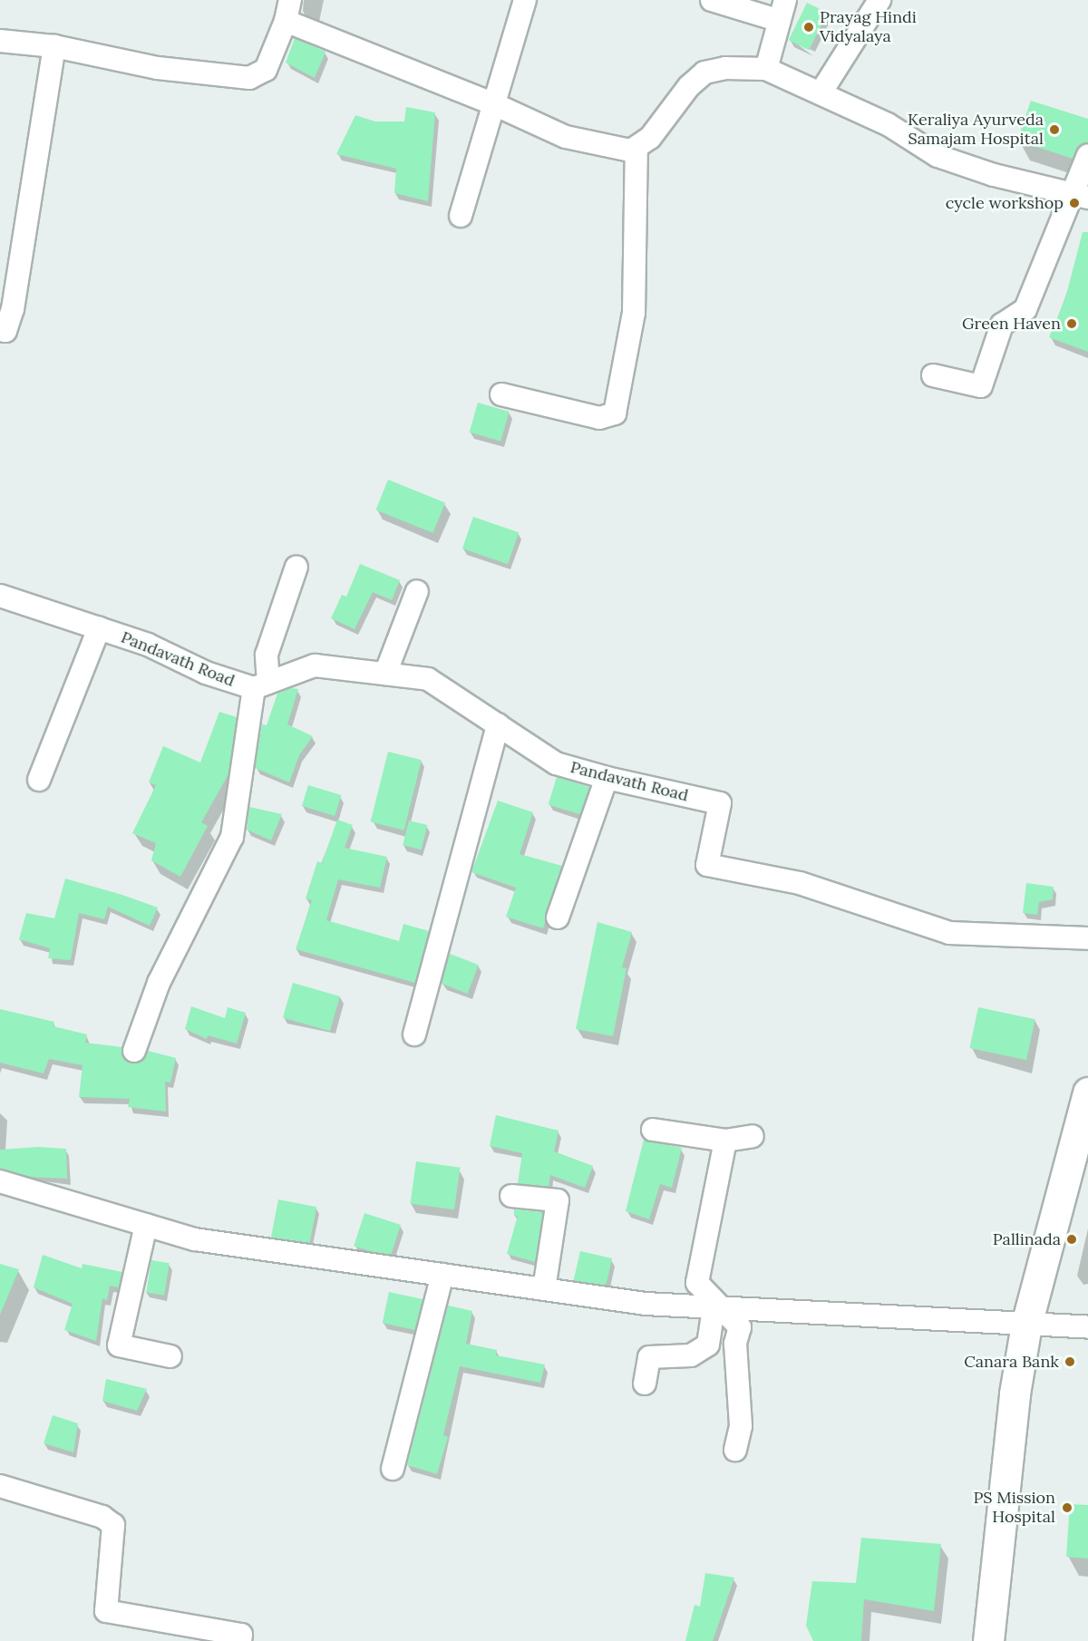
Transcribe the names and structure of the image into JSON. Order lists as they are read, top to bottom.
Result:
{
  "streets": {
    "street": ["Pandavath Road"]
  },
  "places": [
    "Prayag Hindi Vidyalaya",
    "Keraliya Ayurveda Samajam Hospital",
    "cycle workshop",
    "Green Haven",
    "Pallinada",
    "Canara Bank",
    "PS Mission Hospital"
  ]
}
